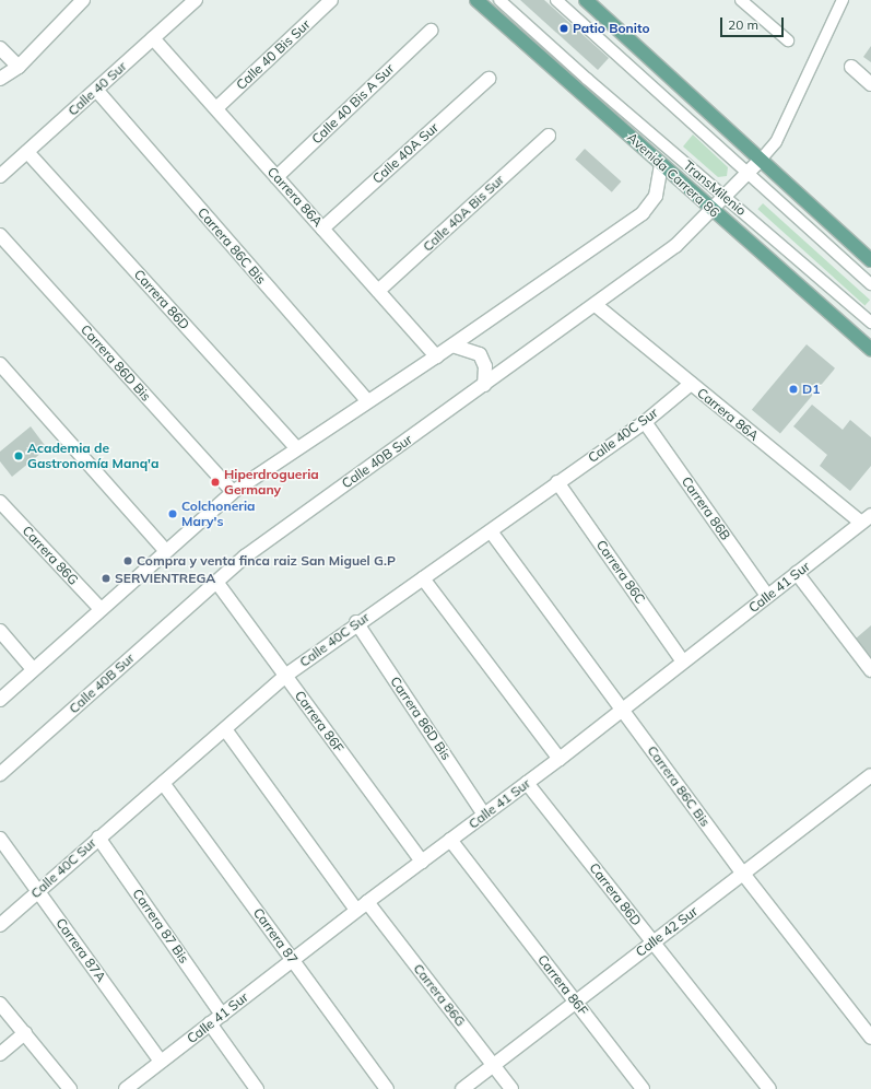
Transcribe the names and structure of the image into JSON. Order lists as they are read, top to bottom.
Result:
{
  "streets": {
    "main road": ["Avenida Carrera 86"],
    "street": [
      "Calle 40 Bis Sur",
      "Calle 40 Sur",
      "Calle 40 Bis A Sur",
      "Calle 40A Sur",
      "Carrera 86A",
      "Calle 40A Bis Sur",
      "Carrera 86C Bis",
      "Carrera 86D",
      "Carrera 86D Bis",
      "Calle 40C Sur",
      "Calle 40B Sur",
      "Carrera 86B",
      "Carrera 86G",
      "Carrera 86C",
      "Calle 41 Sur",
      "Carrera 86F",
      "Carrera 87 Bis",
      "Calle 42 Sur",
      "Carrera 87",
      "Carrera 87A"
    ],
    "lane": ["TransMilenio"]
  },
  "crossings": [
    ["Calle 40 Bis Sur", "Carrera 86A"],
    ["Calle 40 Sur", "Carrera 86A"],
    ["Calle 40 Sur", "Carrera 86C Bis"],
    ["Calle 40 Sur", "Carrera 86D"],
    ["Calle 40 Bis A Sur", "Carrera 86A"],
    ["Calle 40A Sur", "Carrera 86A"],
    ["Avenida Carrera 86", "Calle 40B Sur"],
    ["TransMilenio", "Calle 40B Sur"],
    ["Carrera 86A", "Calle 40A Bis Sur"],
    ["Carrera 86A", "Calle 40C Sur"],
    ["Carrera 86A", "Calle 40B Sur"],
    ["Carrera 86A", "Calle 41 Sur"],
    ["Carrera 86C Bis", "Calle 40C Sur"],
    ["Carrera 86C Bis", "Calle 41 Sur"],
    ["Carrera 86C Bis", "Calle 42 Sur"],
    ["Carrera 86D", "Calle 41 Sur"],
    ["Carrera 86D", "Calle 42 Sur"],
    ["Carrera 86D Bis", "Calle 40C Sur"],
    ["Carrera 86D Bis", "Calle 41 Sur"],
    ["Calle 40C Sur", "Carrera 86B"],
    ["Calle 40C Sur", "Carrera 86C"],
    ["Calle 40C Sur", "Carrera 86F"],
    ["Calle 40C Sur", "Carrera 87 Bis"],
    ["Calle 40C Sur", "Carrera 87"],
    ["Calle 40C Sur", "Carrera 87A"],
    ["Calle 40B Sur", "Carrera 86F"],
    ["Carrera 86B", "Calle 41 Sur"],
    ["Carrera 86G", "Calle 41 Sur"],
    ["Carrera 86G", "Calle 42 Sur"],
    ["Carrera 86C", "Calle 41 Sur"],
    ["Calle 41 Sur", "Carrera 86F"],
    ["Calle 41 Sur", "Carrera 87 Bis"],
    ["Calle 41 Sur", "Carrera 87"],
    ["Calle 41 Sur", "Carrera 87A"],
    ["Carrera 86F", "Calle 42 Sur"]
  ],
  "places": [
    "Patio Bonito",
    "D1",
    "Academia de Gastronomía Manq'a",
    "Hiperdrogueria Germany",
    "Colchoneria Mary's",
    "Compra y venta finca raiz San Miguel G.P",
    "SERVIENTREGA"
  ],
  "scale_bar": "20 m"
}
